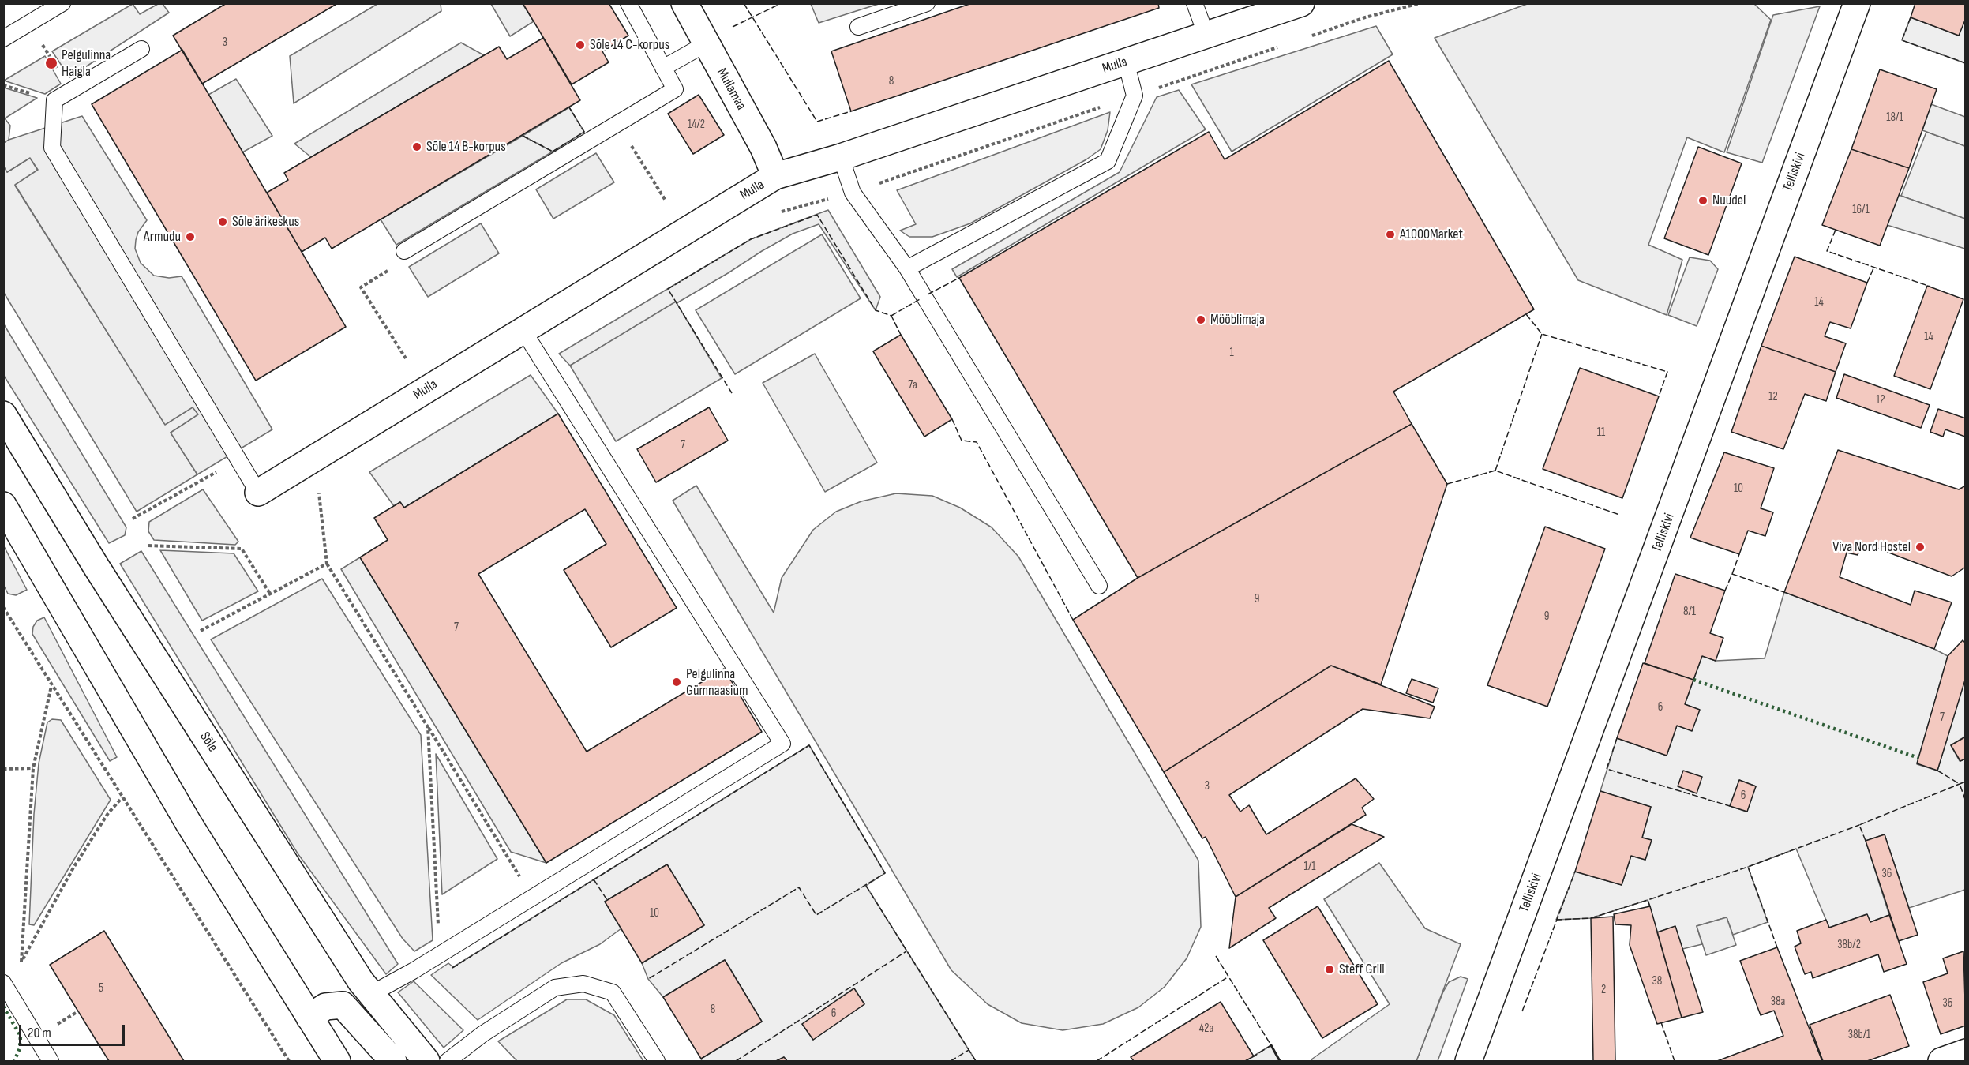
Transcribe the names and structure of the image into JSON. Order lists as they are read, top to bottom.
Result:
{
  "streets": {
    "street": [
      "Mulla",
      "Mullamaa",
      "Telliskivi",
      "Sõle"
    ]
  },
  "crossings": [
    ["Mulla", "Mullamaa"]
  ],
  "places": [
    "Sõle 14 C-korpus",
    "Pelgulinna Haigla",
    "Sõle 14 B-korpus",
    "Nuudel",
    "Sõle ärikeskus",
    "A1000Market",
    "Armudu",
    "Mööblimaja",
    "Viva Nord Hostel",
    "Pelgulinna Gümnaasium",
    "Steff Grill"
  ],
  "house_numbers": [
    "3",
    "8",
    "18/1",
    "14/2",
    "16/1",
    "14",
    "14",
    "1",
    "7a",
    "12",
    "12",
    "11",
    "7",
    "10",
    "9",
    "8/1",
    "9",
    "7",
    "6",
    "7",
    "3",
    "6",
    "1/1",
    "36",
    "10",
    "38b/2",
    "38",
    "5",
    "2",
    "38a",
    "36",
    "8",
    "6",
    "42a",
    "38b/1"
  ],
  "scale_bar": "20 m"
}
